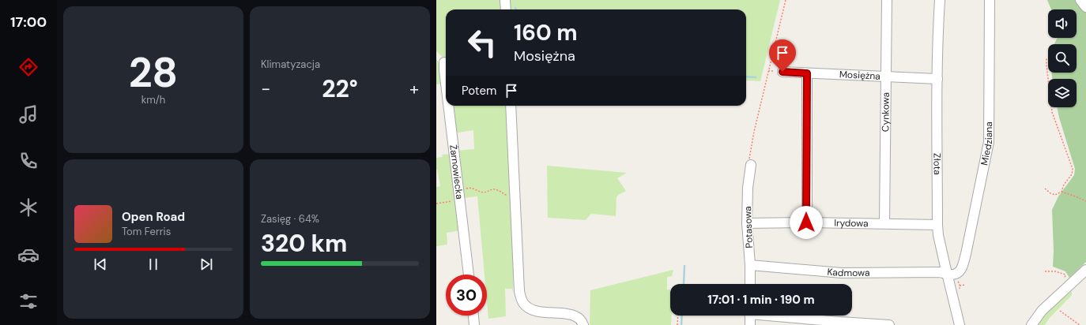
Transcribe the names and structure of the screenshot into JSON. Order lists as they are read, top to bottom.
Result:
{
  "streets": {
    "street": [
      "Mosiężna",
      "Cynkowa",
      "Miedziana",
      "Złota",
      "Żarnowiecka",
      "Irydowa",
      "Potasowa",
      "Kadmowa"
    ]
  },
  "crossings": [
    ["Mosiężna", "Cynkowa"],
    ["Mosiężna", "Złota"],
    ["Cynkowa", "Irydowa"],
    ["Miedziana", "Złota"],
    ["Miedziana", "Kadmowa"],
    ["Złota", "Irydowa"],
    ["Złota", "Kadmowa"],
    ["Irydowa", "Potasowa"],
    ["Potasowa", "Kadmowa"]
  ],
  "page": {
    "tabs": "17:00",
    "tile": [
      ["28", "km/h"],
      "Klimatyzacja",
      ["Zasięg · 64%", "320 km"]
    ],
    "turn": ["160 m", "Mosiężna"],
    "heat": ["−", "22°", "+"],
    "then": "Potem",
    "song": ["Open Road", "Tom Ferris"],
    "limit": "30",
    "trip": "17:01 · 1 min · 190 m"
  }
}
